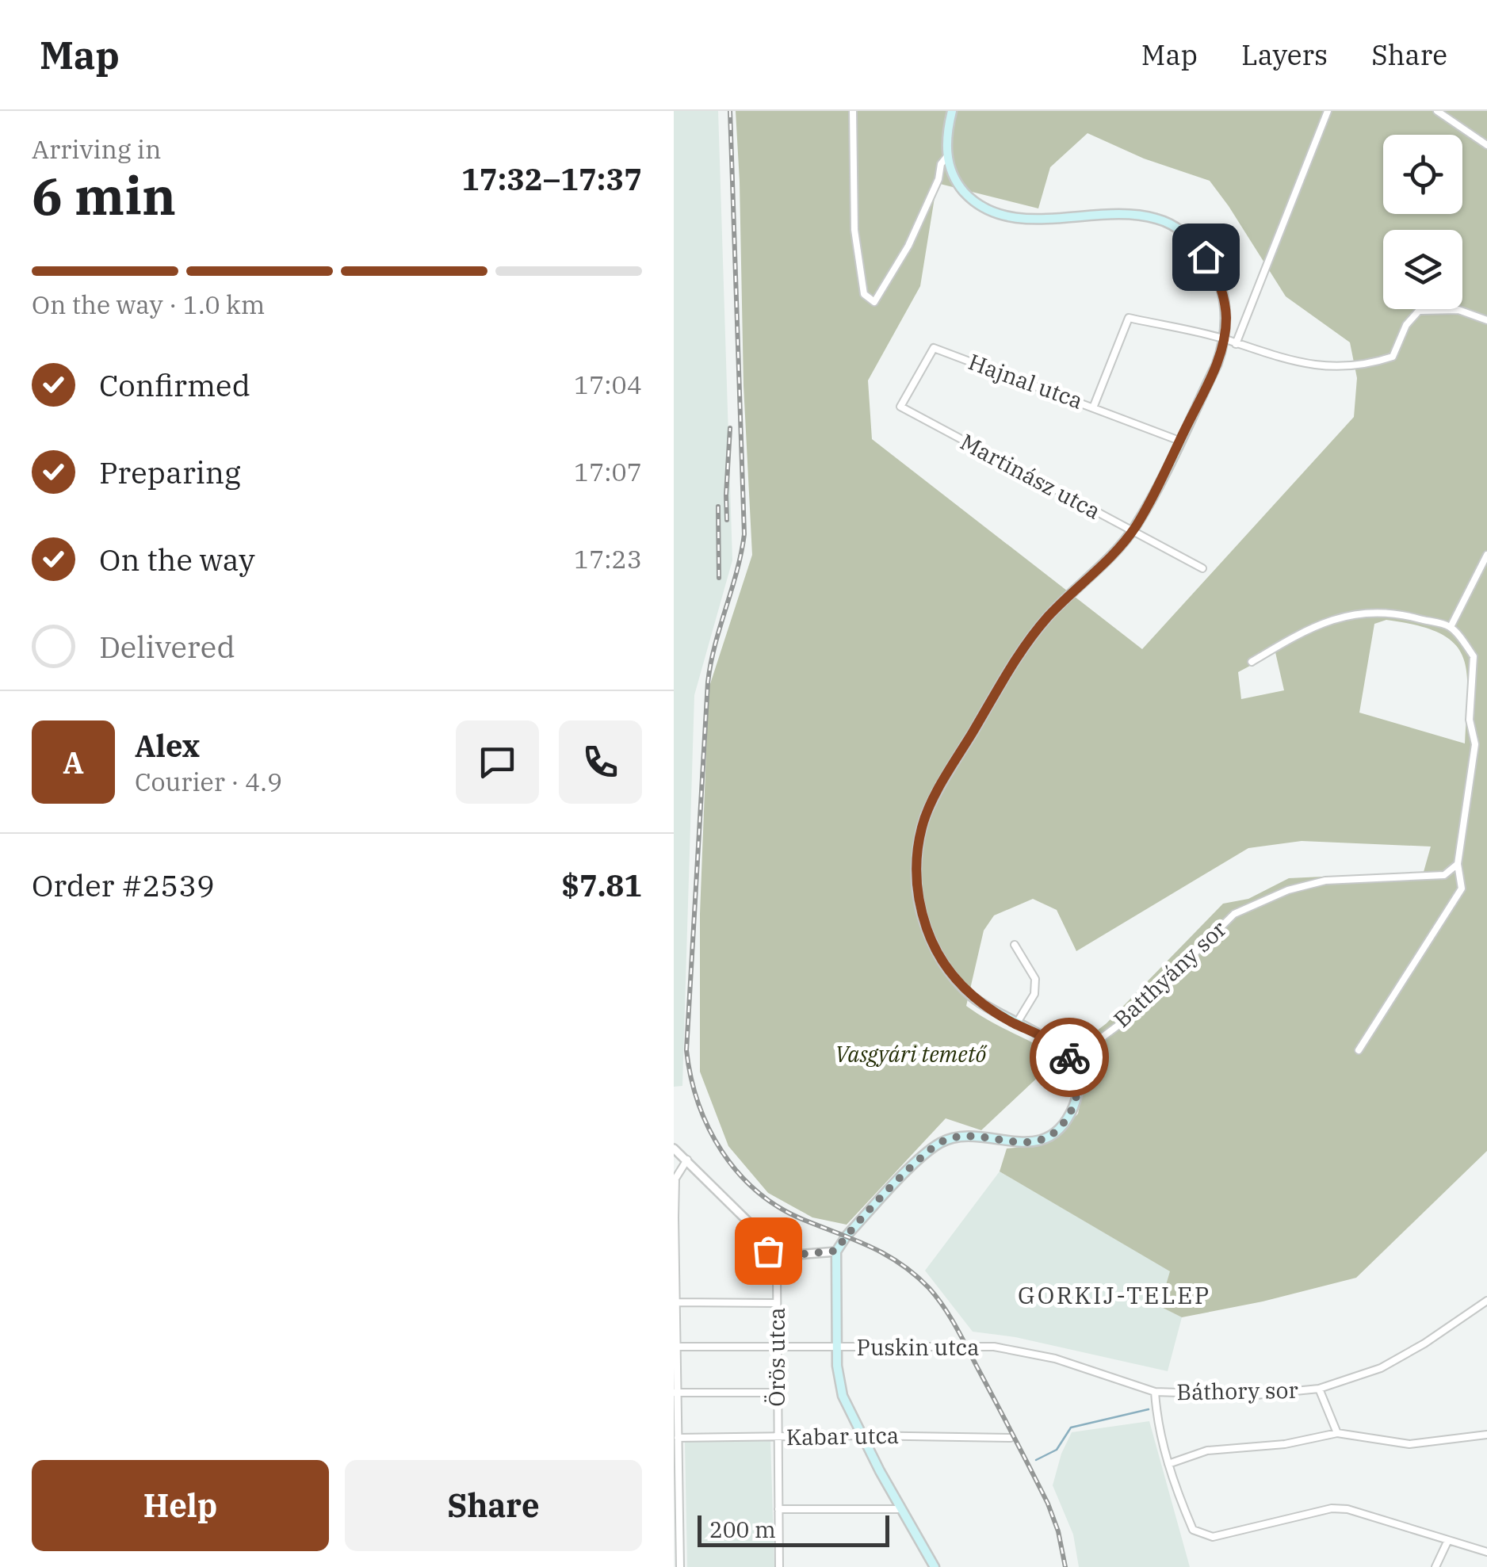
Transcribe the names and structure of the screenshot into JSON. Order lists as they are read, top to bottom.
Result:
{
  "streets": {
    "street": [
      "Hajnal utca",
      "Martinász utca",
      "Batthyány sor",
      "Puskin utca",
      "Örös utca",
      "Báthory sor",
      "Kabar utca"
    ]
  },
  "crossings": [
    ["Hajnal utca", "Martinász utca"],
    ["Puskin utca", "Örös utca"],
    ["Puskin utca", "Báthory sor"],
    ["Örös utca", "Kabar utca"]
  ],
  "districts": ["GORKIJ-TELEP"],
  "parks": ["Vasgyári temető"],
  "scale_bar": "200 m",
  "page": {
    "header": "Map",
    "nav": ["Map", "Layers", "Share"],
    "heading": ["6 min", "Arriving in", "17:32–17:37"],
    "panel": [
      "Alex",
      "Courier · 4.9",
      "Order #2539",
      "$7.81"
    ],
    "bar": "On the way · 1.0 km",
    "list": [
      ["Confirmed", "17:04"],
      ["Preparing", "17:07"],
      ["On the way", "17:23"],
      "Delivered"
    ],
    "round": "A",
    "buttons": ["Help", "Share"],
    "scale": "200 m"
  }
}
